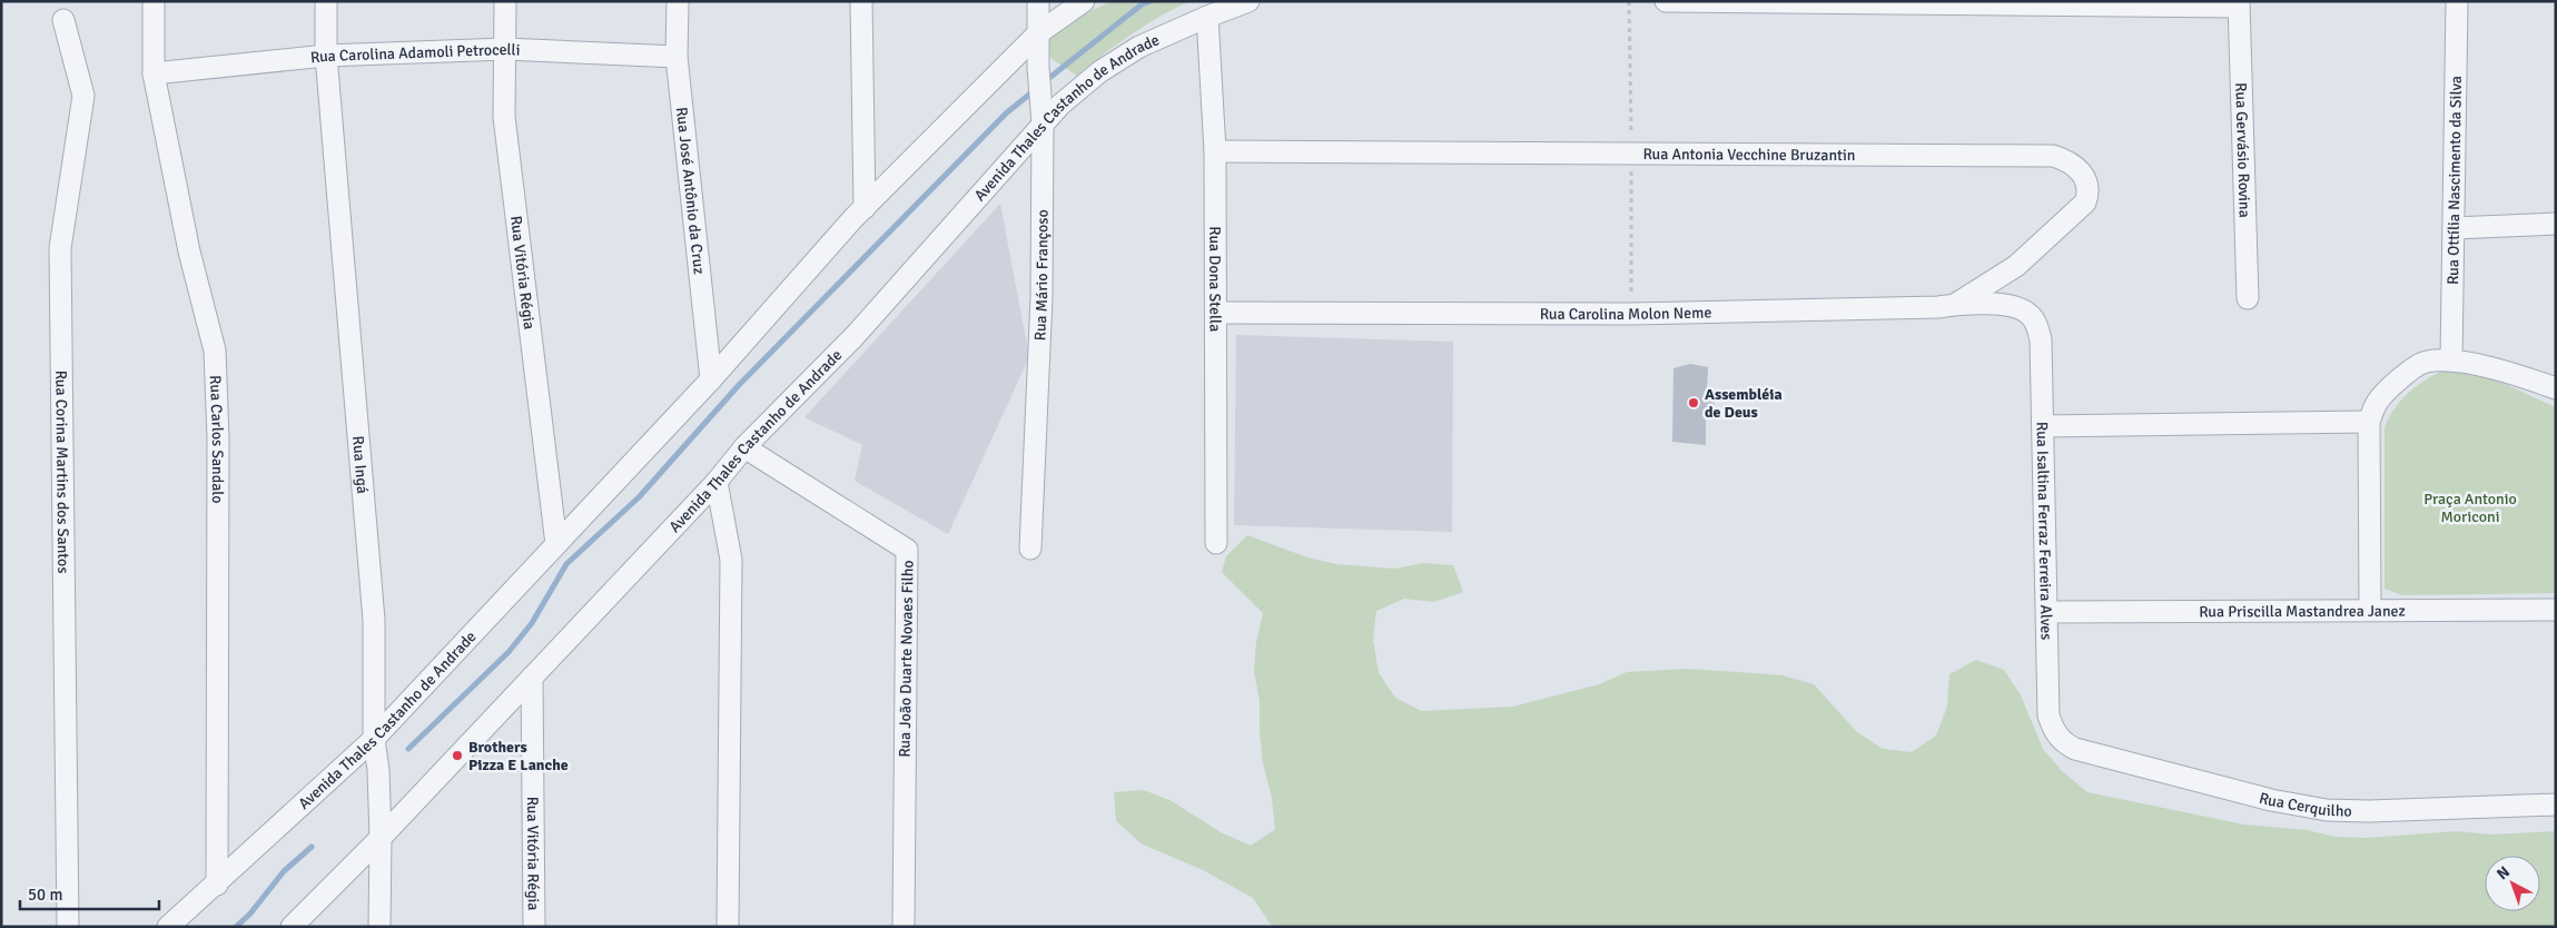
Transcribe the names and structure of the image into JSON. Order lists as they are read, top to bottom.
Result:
{
  "streets": {
    "street": [
      "Rua Carolina Adamoli Petrocelli",
      "Avenida Thales Castanho de Andrade",
      "Rua Gervásio Rovina",
      "Rua Antonia Vecchine Bruzantin",
      "Rua Ottília Nascimento da Silva",
      "Rua José Antônio da Cruz",
      "Rua Vitória Régia",
      "Rua Mário Françoso",
      "Rua Dona Stella",
      "Rua Carolina Molon Neme",
      "Rua Carlos Sandalo",
      "Rua Ingá",
      "Rua Corina Martins dos Santos",
      "Rua Isaltina Ferraz Ferreira Alves",
      "Rua Priscilla Mastandrea Janez",
      "Rua João Duarte Novaes Filho",
      "Rua Cerquilho"
    ]
  },
  "crossings": [
    ["Rua Carolina Adamoli Petrocelli", "Rua José Antônio da Cruz"],
    ["Rua Carolina Adamoli Petrocelli", "Rua Vitória Régia"],
    ["Rua Carolina Adamoli Petrocelli", "Rua Carlos Sandalo"],
    ["Rua Carolina Adamoli Petrocelli", "Rua Ingá"],
    ["Avenida Thales Castanho de Andrade", "Rua José Antônio da Cruz"],
    ["Avenida Thales Castanho de Andrade", "Rua Vitória Régia"],
    ["Avenida Thales Castanho de Andrade", "Rua Mário Françoso"],
    ["Avenida Thales Castanho de Andrade", "Rua Dona Stella"],
    ["Avenida Thales Castanho de Andrade", "Rua Carlos Sandalo"],
    ["Avenida Thales Castanho de Andrade", "Rua Ingá"],
    ["Avenida Thales Castanho de Andrade", "Rua João Duarte Novaes Filho"],
    ["Rua Antonia Vecchine Bruzantin", "Rua Dona Stella"],
    ["Rua Antonia Vecchine Bruzantin", "Rua Carolina Molon Neme"],
    ["Rua Dona Stella", "Rua Carolina Molon Neme"],
    ["Rua Carolina Molon Neme", "Rua Isaltina Ferraz Ferreira Alves"],
    ["Rua Isaltina Ferraz Ferreira Alves", "Rua Priscilla Mastandrea Janez"],
    ["Rua Isaltina Ferraz Ferreira Alves", "Rua Cerquilho"]
  ],
  "parks": ["Praça Antonio Moriconi"],
  "places": ["Assembléia de Deus", "Brothers Pizza E Lanche"],
  "scale_bar": "50 m",
  "north": "top left"
}
